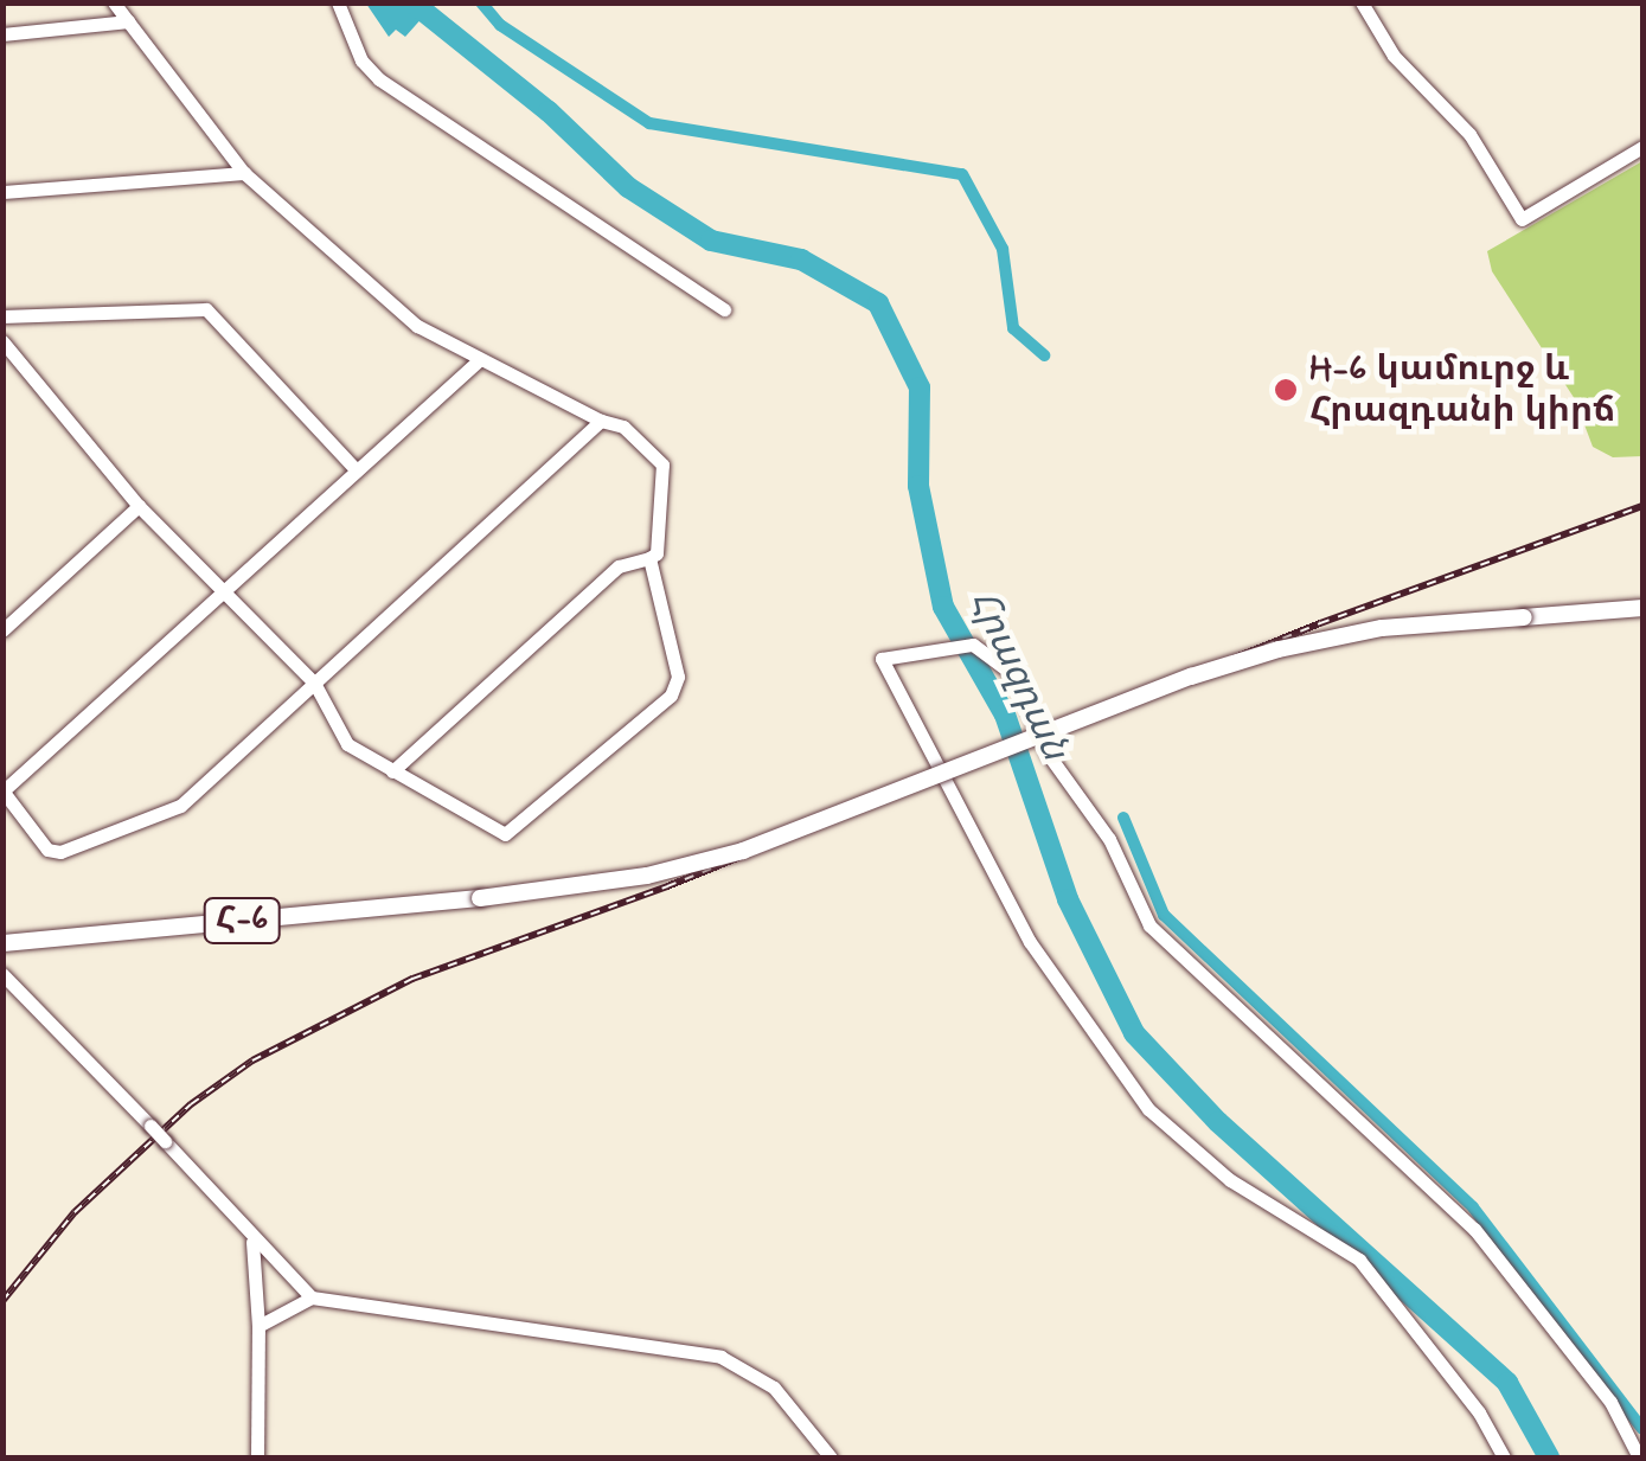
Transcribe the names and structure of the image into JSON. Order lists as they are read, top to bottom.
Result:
{
  "streets": {
    "main road": ["Հ-6"]
  },
  "water": ["Հրազդան"],
  "places": ["H-6 կամուրջ և Հրազդանի կիրճ"]
}
